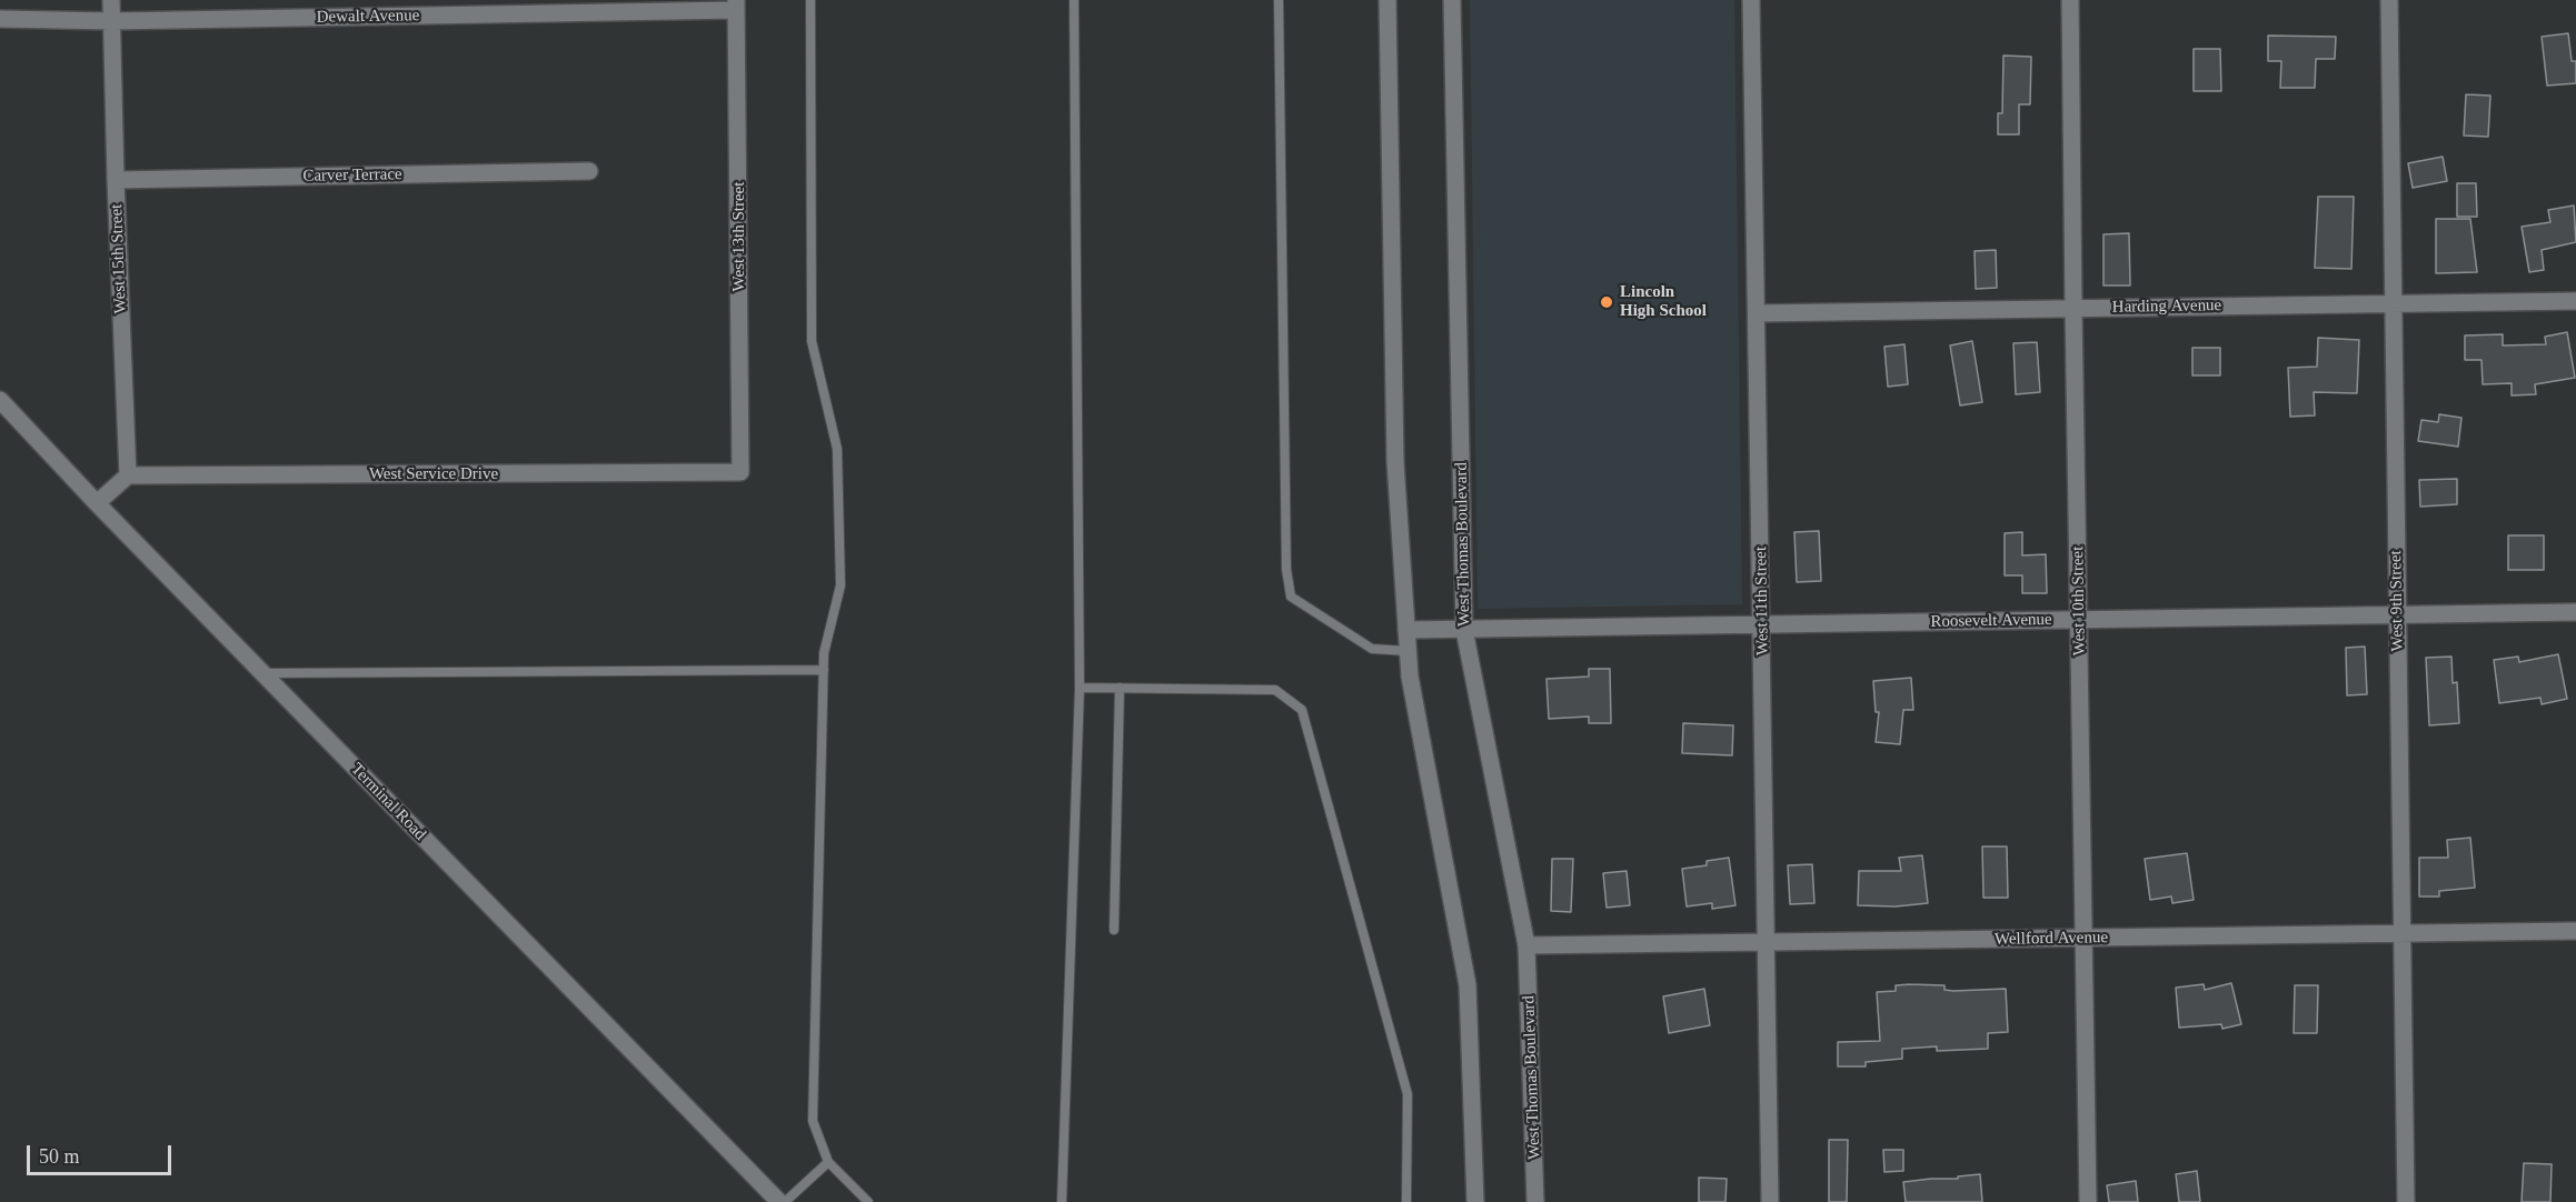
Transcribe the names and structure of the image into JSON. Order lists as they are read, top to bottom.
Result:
{
  "streets": {
    "street": [
      "Dewalt Avenue",
      "Carver Terrace",
      "West 13th Street",
      "West 15th Street",
      "Harding Avenue",
      "West Service Drive",
      "West Thomas Boulevard",
      "West 11th Street",
      "West 10th Street",
      "West 9th Street",
      "Roosevelt Avenue",
      "Terminal Road",
      "Wellford Avenue"
    ]
  },
  "crossings": [
    ["Dewalt Avenue", "West 13th Street"],
    ["Dewalt Avenue", "West 15th Street"],
    ["Carver Terrace", "West 15th Street"],
    ["West 13th Street", "West Service Drive"],
    ["West 15th Street", "West Service Drive"],
    ["Harding Avenue", "West 11th Street"],
    ["Harding Avenue", "West 10th Street"],
    ["Harding Avenue", "West 9th Street"],
    ["West Thomas Boulevard", "Roosevelt Avenue"],
    ["West Thomas Boulevard", "Wellford Avenue"],
    ["West 11th Street", "Roosevelt Avenue"],
    ["West 11th Street", "Wellford Avenue"],
    ["West 10th Street", "Roosevelt Avenue"],
    ["West 10th Street", "Wellford Avenue"],
    ["West 9th Street", "Roosevelt Avenue"],
    ["West 9th Street", "Wellford Avenue"]
  ],
  "places": ["Lincoln High School"],
  "scale_bar": "50 m"
}
